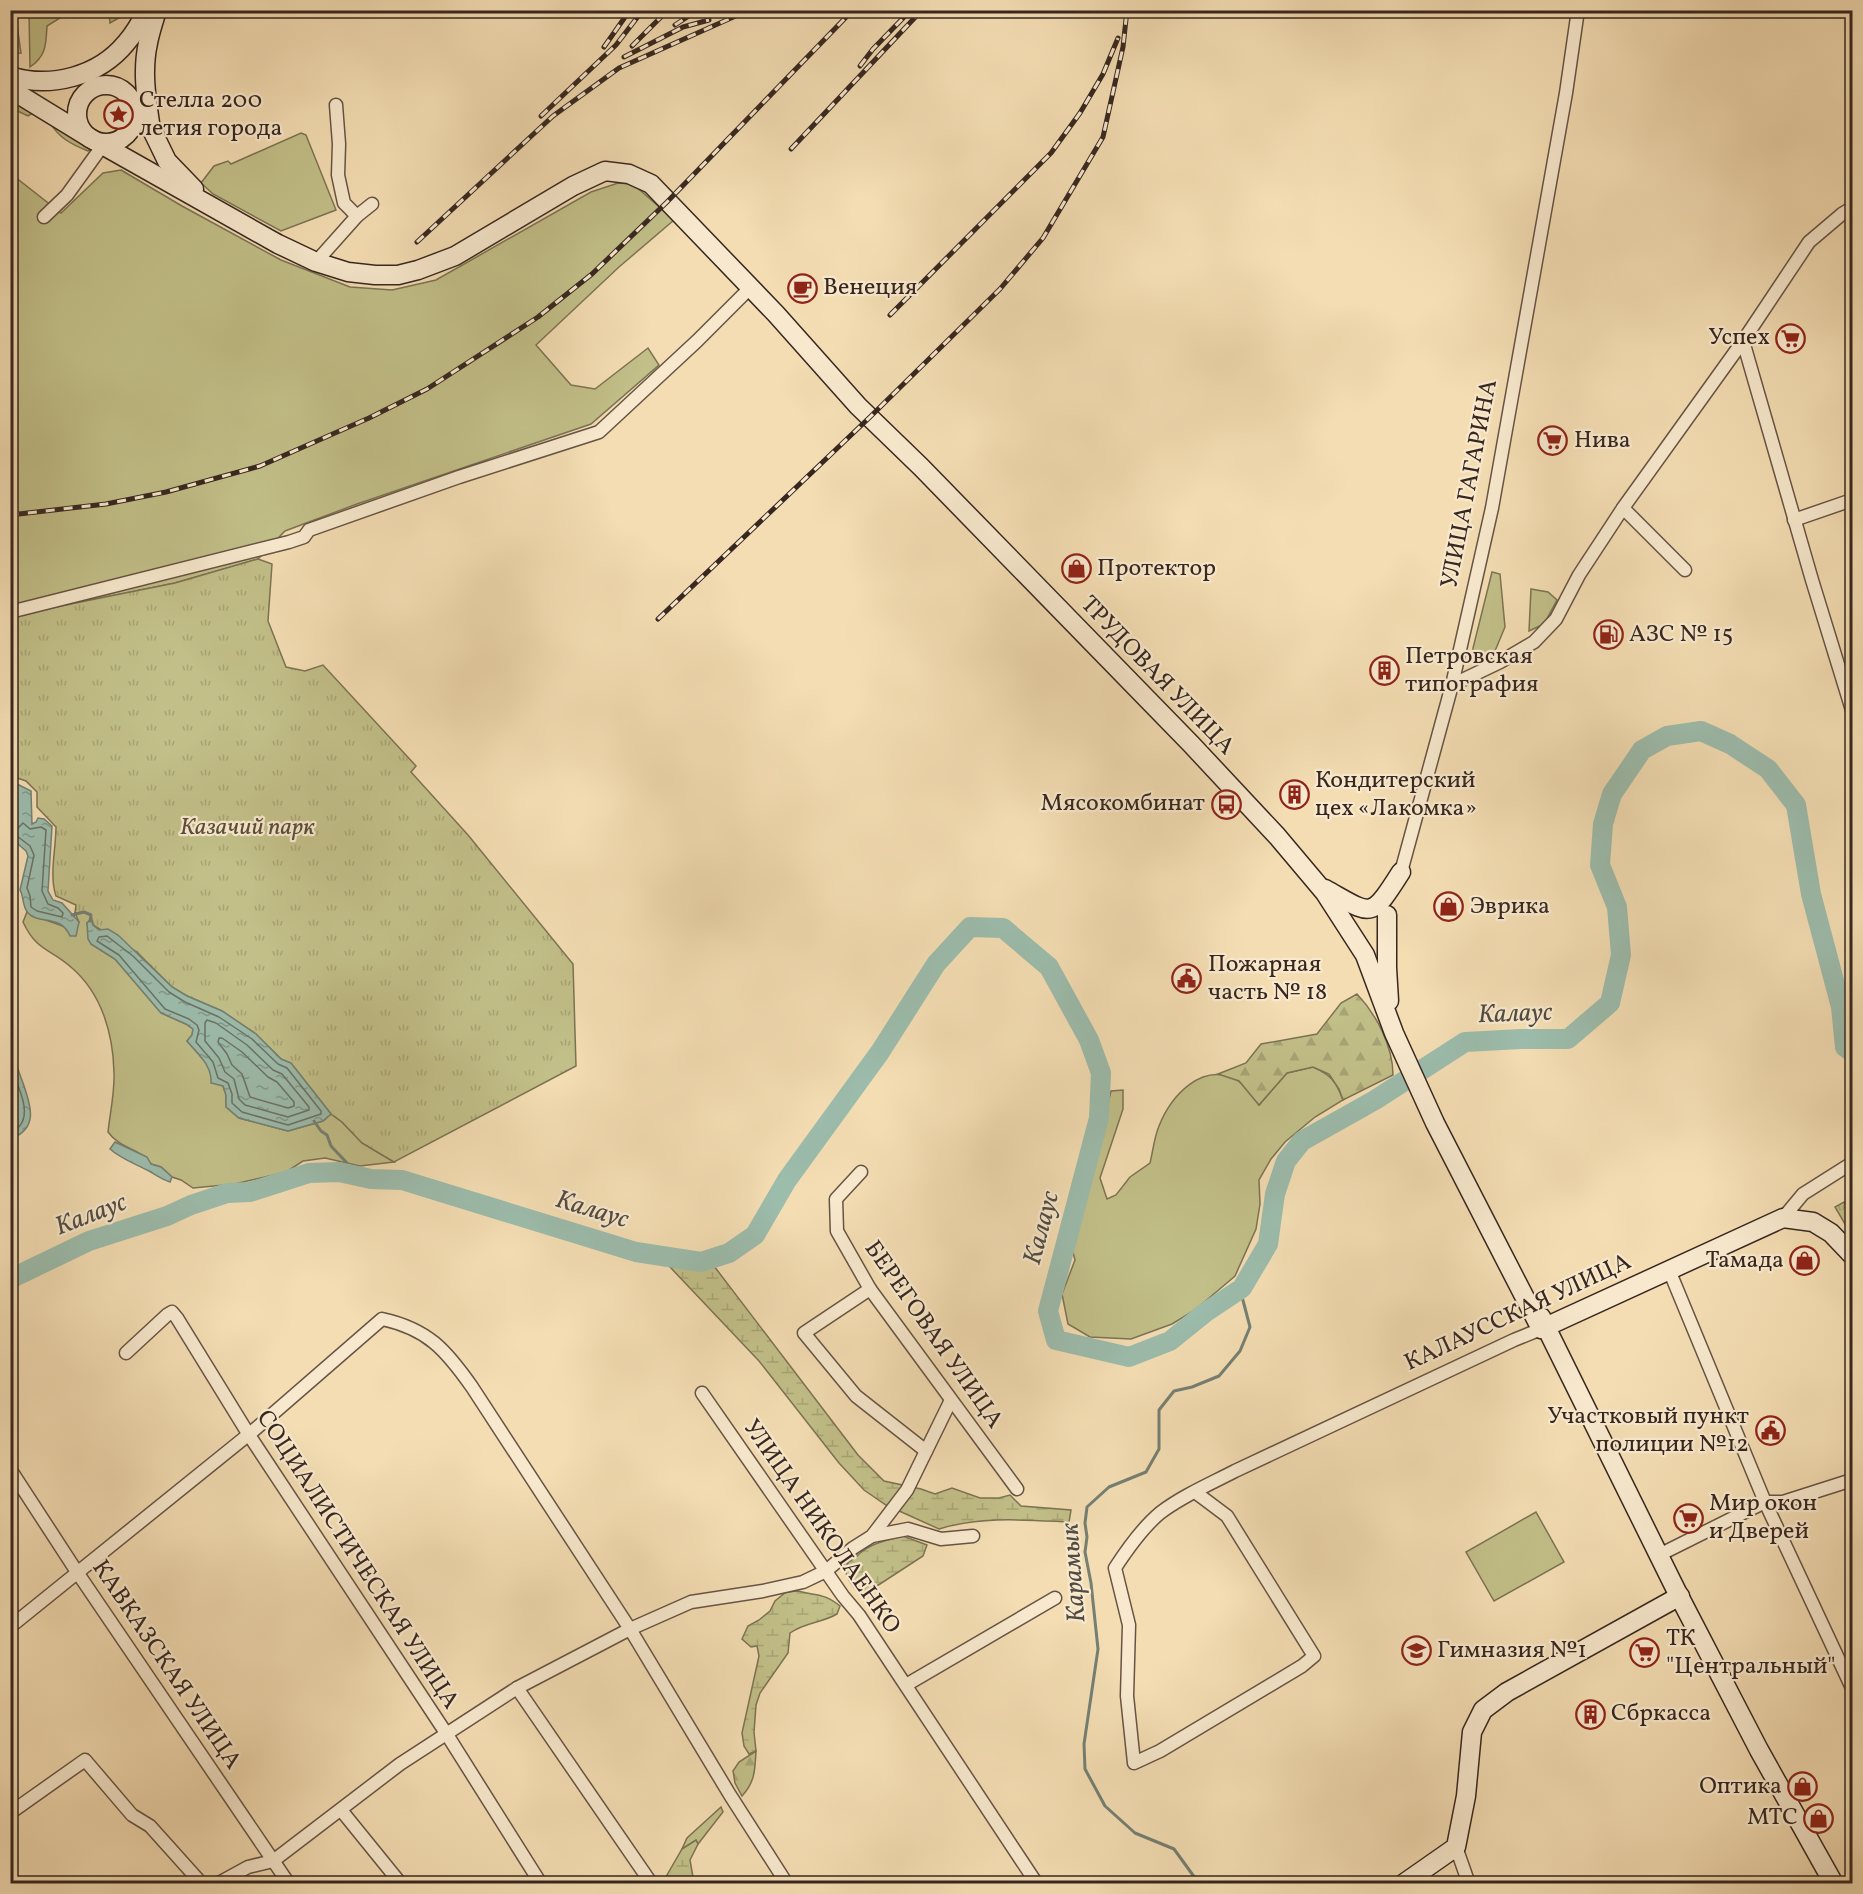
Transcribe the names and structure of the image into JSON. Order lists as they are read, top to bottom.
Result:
{
  "streets": {
    "main road": ["УЛИЦА ГАГАРИНА", "ТРУДОВАЯ УЛИЦА", "КАЛАУССКАЯ УЛИЦА"],
    "street": [
      "БЕРЕГОВАЯ УЛИЦА",
      "УЛИЦА НИКОЛАЕНКО",
      "СОЦИАЛИСТИЧЕСКАЯ УЛИЦА",
      "КАВКАЗСКАЯ УЛИЦА"
    ]
  },
  "crossings": [
    ["УЛИЦА ГАГАРИНА", "ТРУДОВАЯ УЛИЦА"]
  ],
  "water": ["Калаус", "Карамык"],
  "parks": ["Казачий парк"],
  "places": {
    "place": ["Стелла 200 летия города"],
    "cafe": ["Венеция"],
    "supermarket": [
      "Успех",
      "Нива",
      "Мир окон и Дверей",
      "ТК \"Центральный\""
    ],
    "shop": [
      "Протектор",
      "Эврика",
      "Тамада",
      "Оптика",
      "МТС"
    ],
    "fuel station": ["АЗС № 15"],
    "building": ["Петровская типография", "Кондитерский цех «Лакомка»", "Сбркасса"],
    "bus stop": ["Мясокомбинат"],
    "public building": ["Пожарная часть № 18", "Участковый пункт полиции №12"],
    "school or university": ["Гимназия №1"]
  }
}
